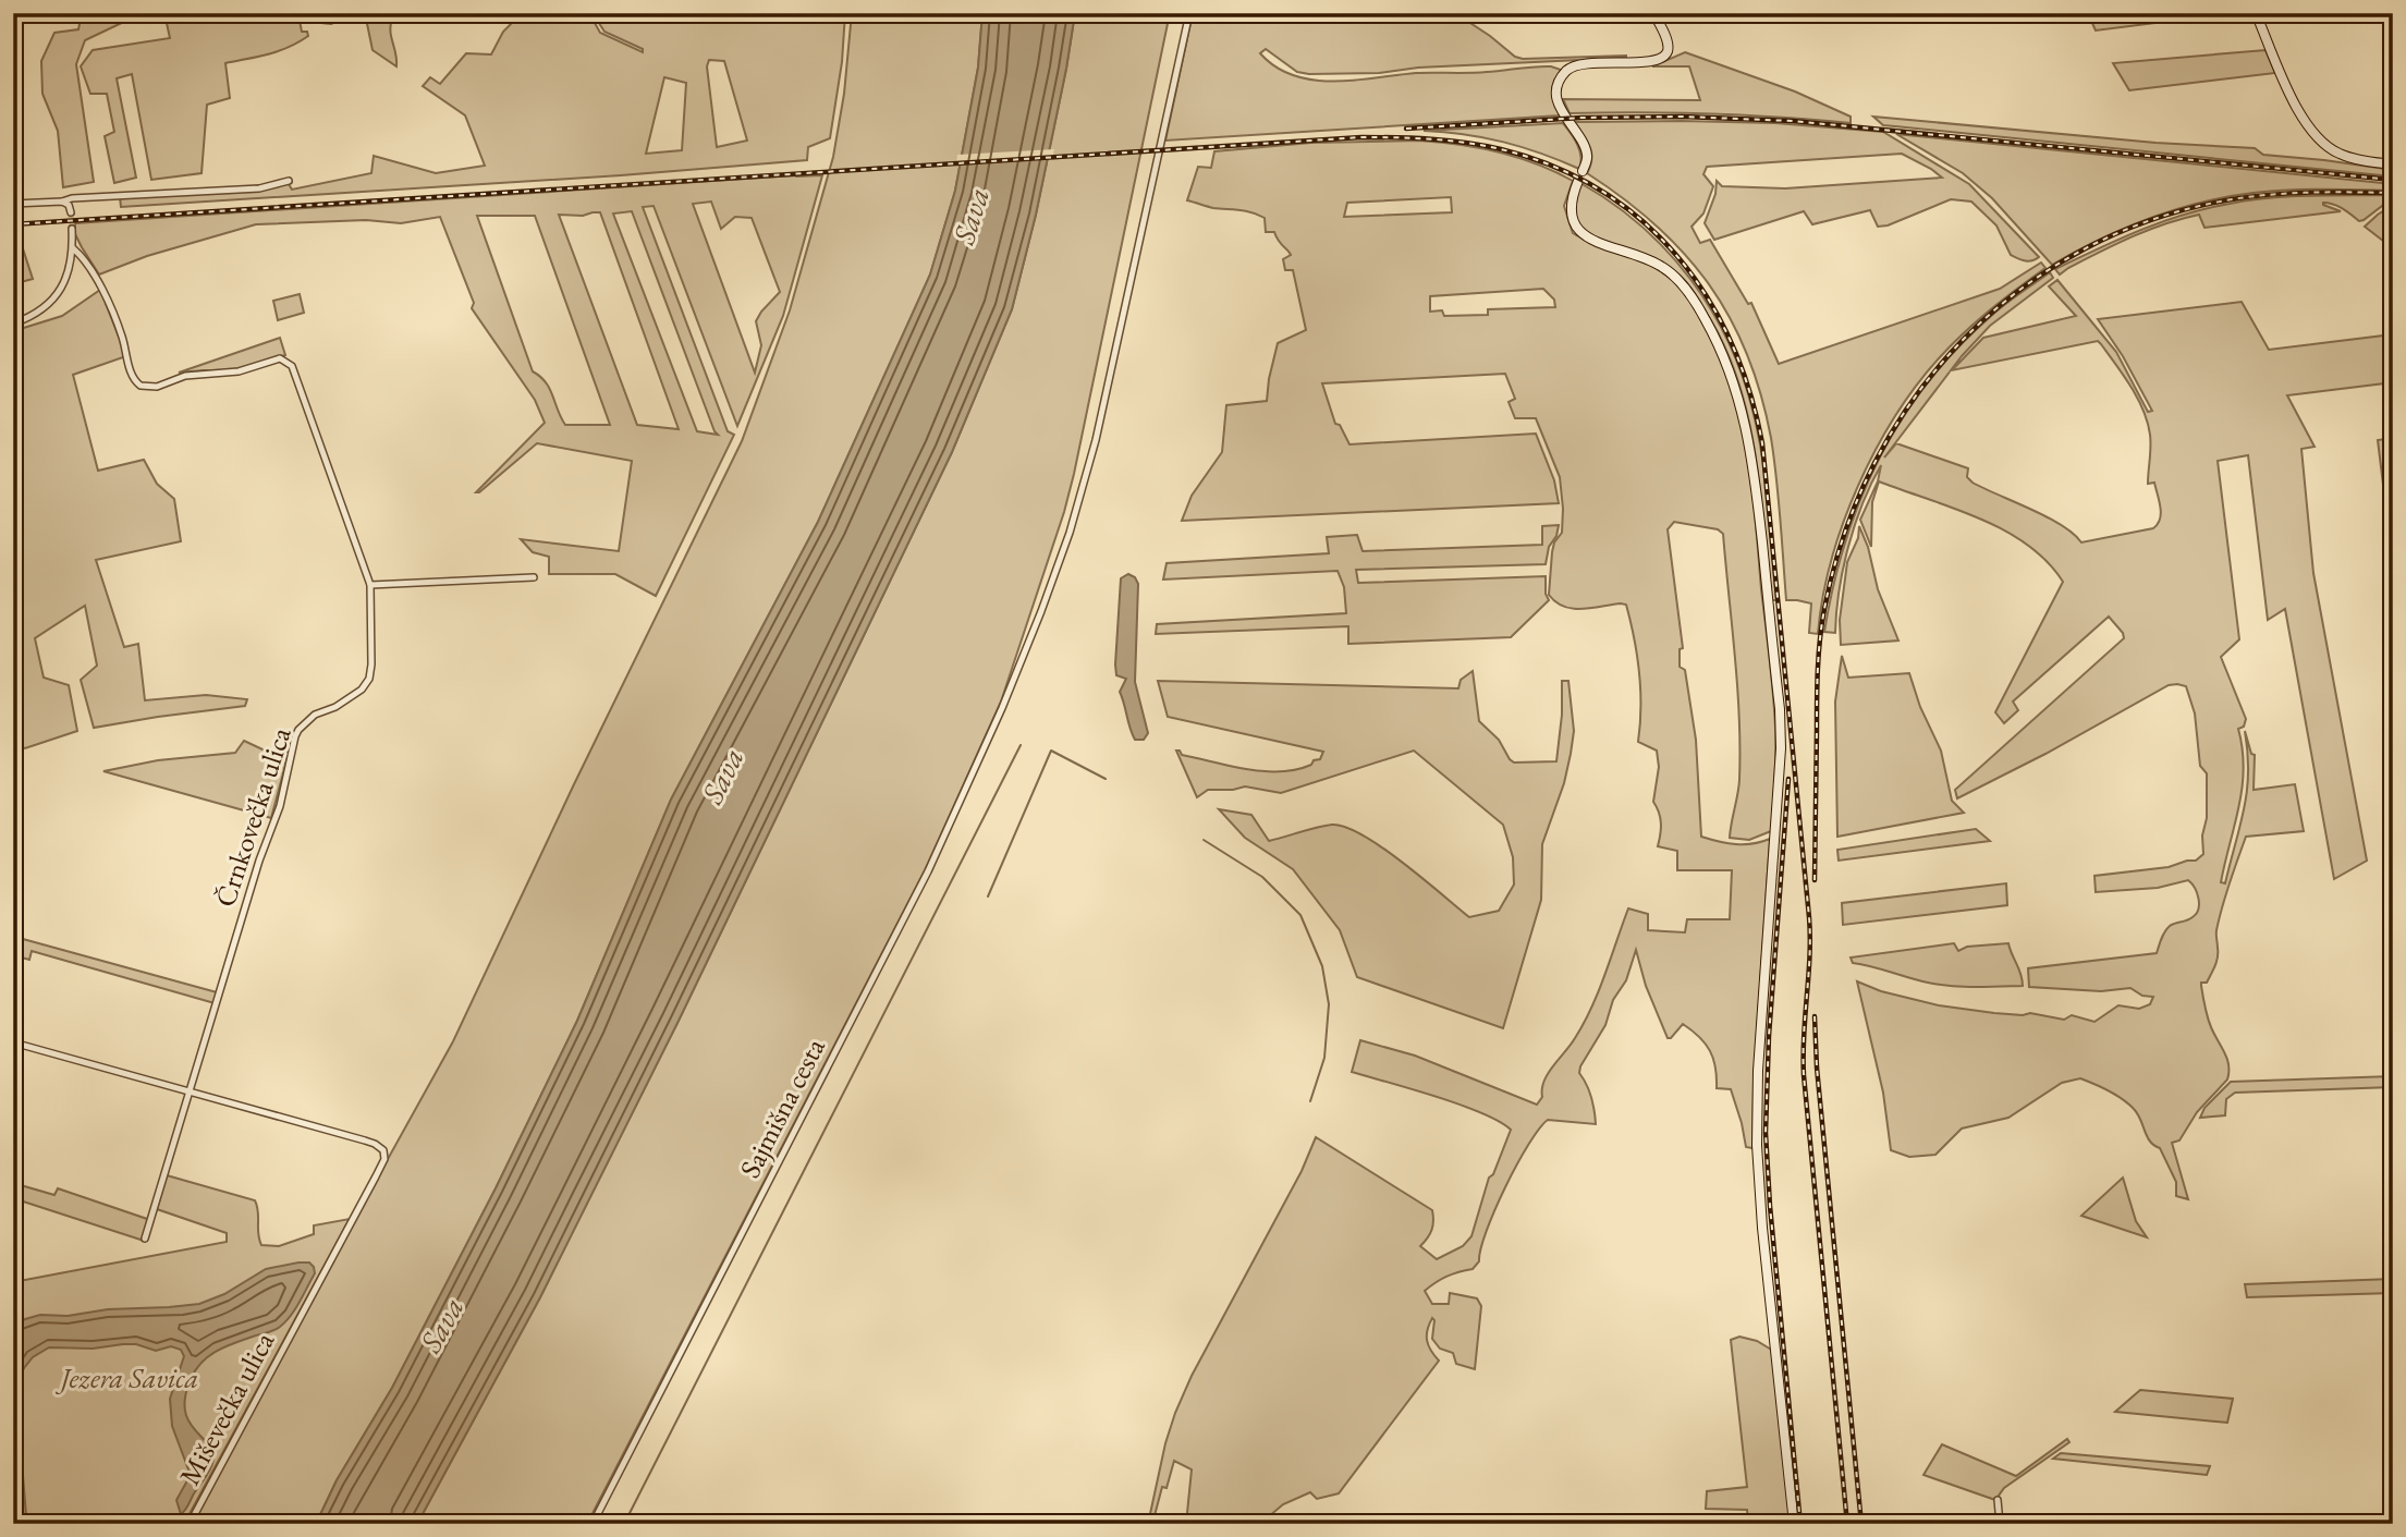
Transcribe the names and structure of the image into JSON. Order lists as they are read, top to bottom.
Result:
{
  "streets": {
    "street": ["Črnkovečka ulica", "Sajmišna cesta", "Miševečka ulica"]
  },
  "crossings": [
    ["Črnkovečka ulica", "Miševečka ulica"]
  ],
  "water": ["Sava"],
  "parks": ["Jezera Savica"]
}
